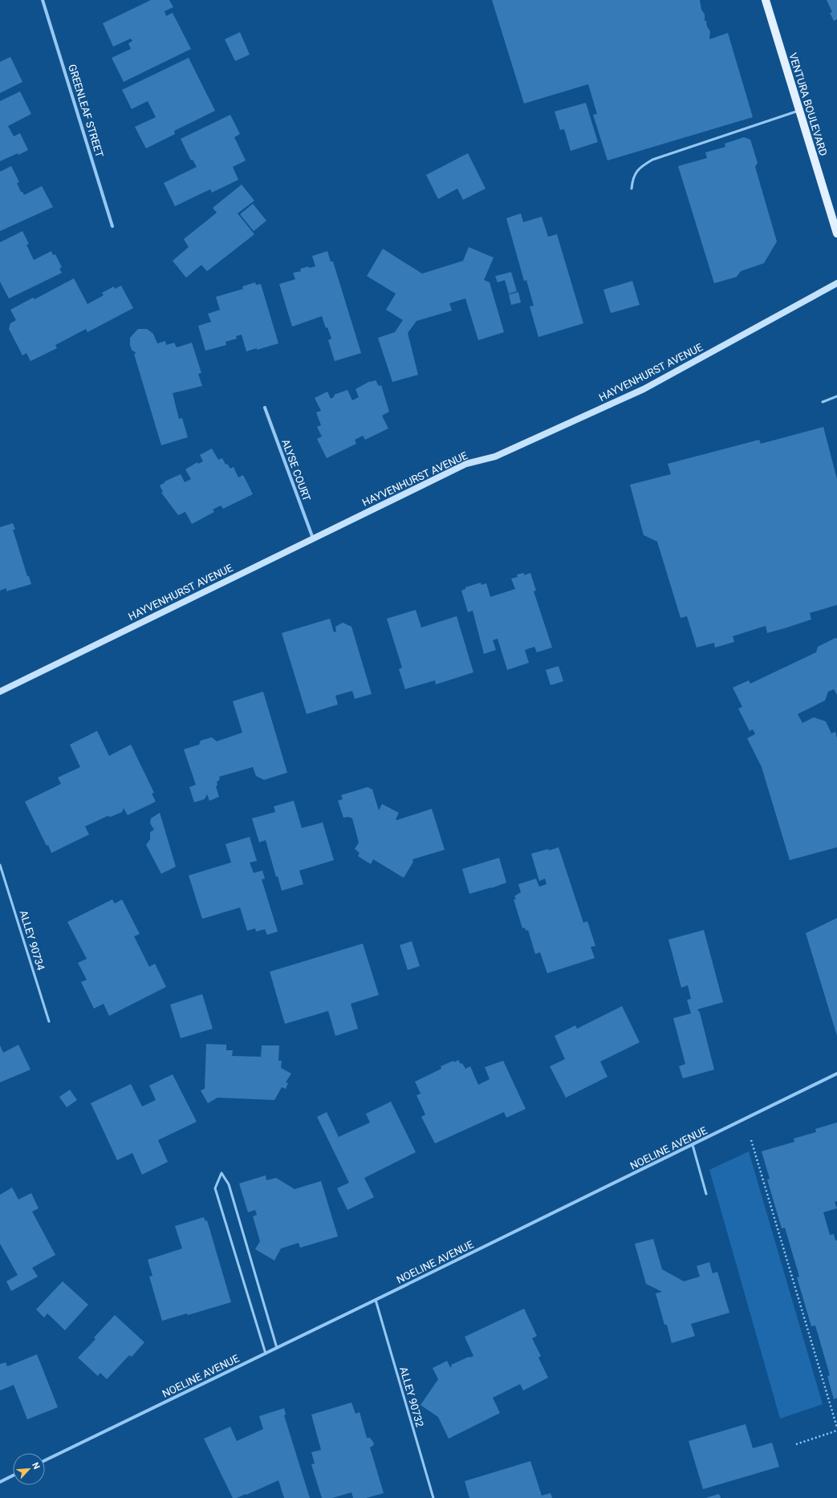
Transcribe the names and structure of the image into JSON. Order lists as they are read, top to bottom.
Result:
{
  "streets": {
    "main road": ["VENTURA BOULEVARD", "HAYVENHURST AVENUE"],
    "street": ["GREENLEAF STREET", "ALYSE COURT", "NOELINE AVENUE"],
    "lane": ["ALLEY 90734", "ALLEY 90732"]
  },
  "crossings": [
    ["HAYVENHURST AVENUE", "ALYSE COURT"],
    ["NOELINE AVENUE", "ALLEY 90732"]
  ],
  "north": "top right"
}
